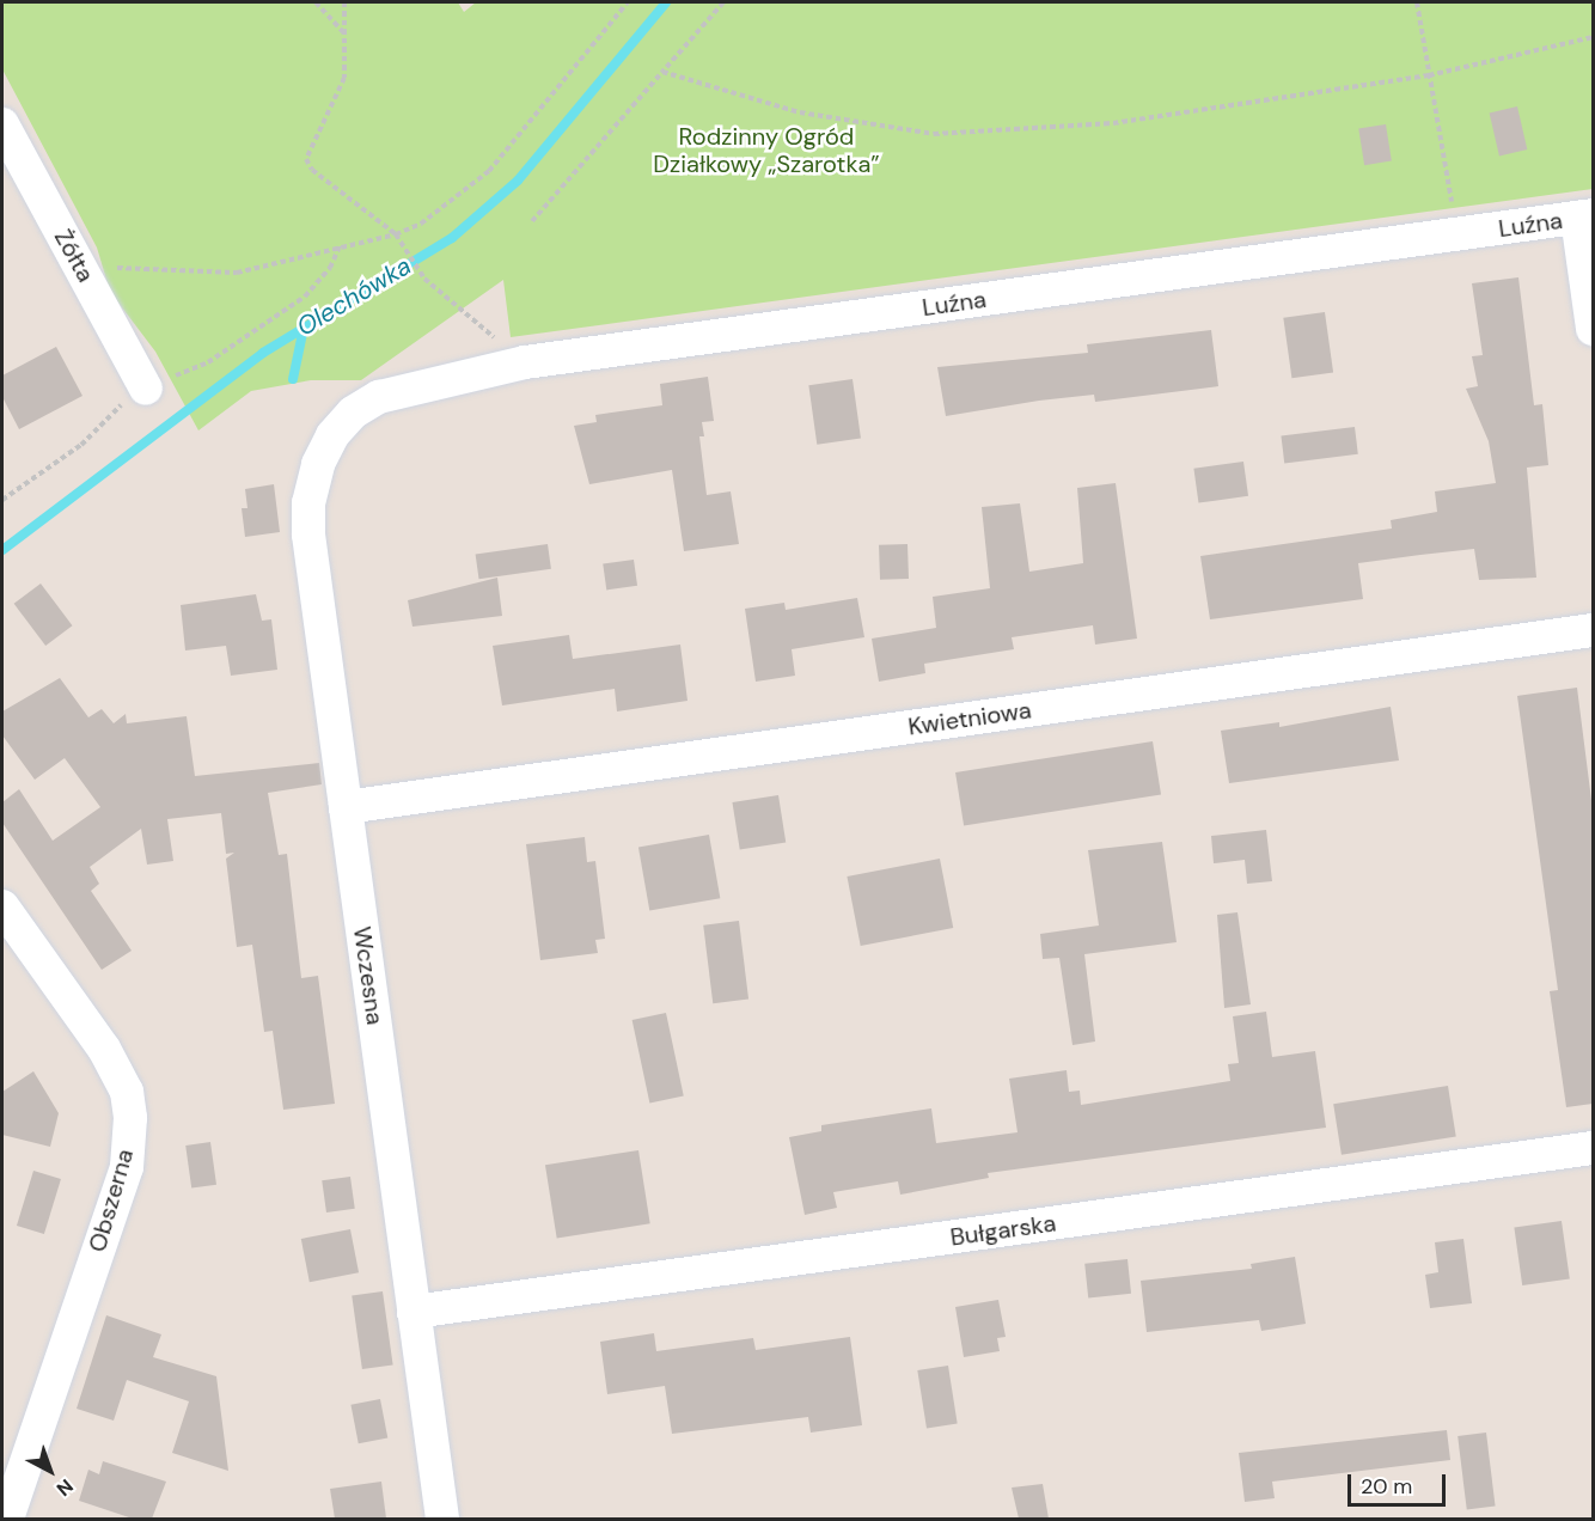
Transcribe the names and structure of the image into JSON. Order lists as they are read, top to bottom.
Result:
{
  "streets": {
    "street": [
      "Luźna",
      "Żółta",
      "Kwietniowa",
      "Wczesna",
      "Obszerna",
      "Bułgarska"
    ]
  },
  "crossings": [
    ["Luźna", "Wczesna"],
    ["Kwietniowa", "Wczesna"],
    ["Wczesna", "Bułgarska"]
  ],
  "water": ["Olechówka"],
  "parks": ["Rodzinny Ogród Działkowy „Szarotka”"],
  "scale_bar": "20 m",
  "north": "bottom right"
}
